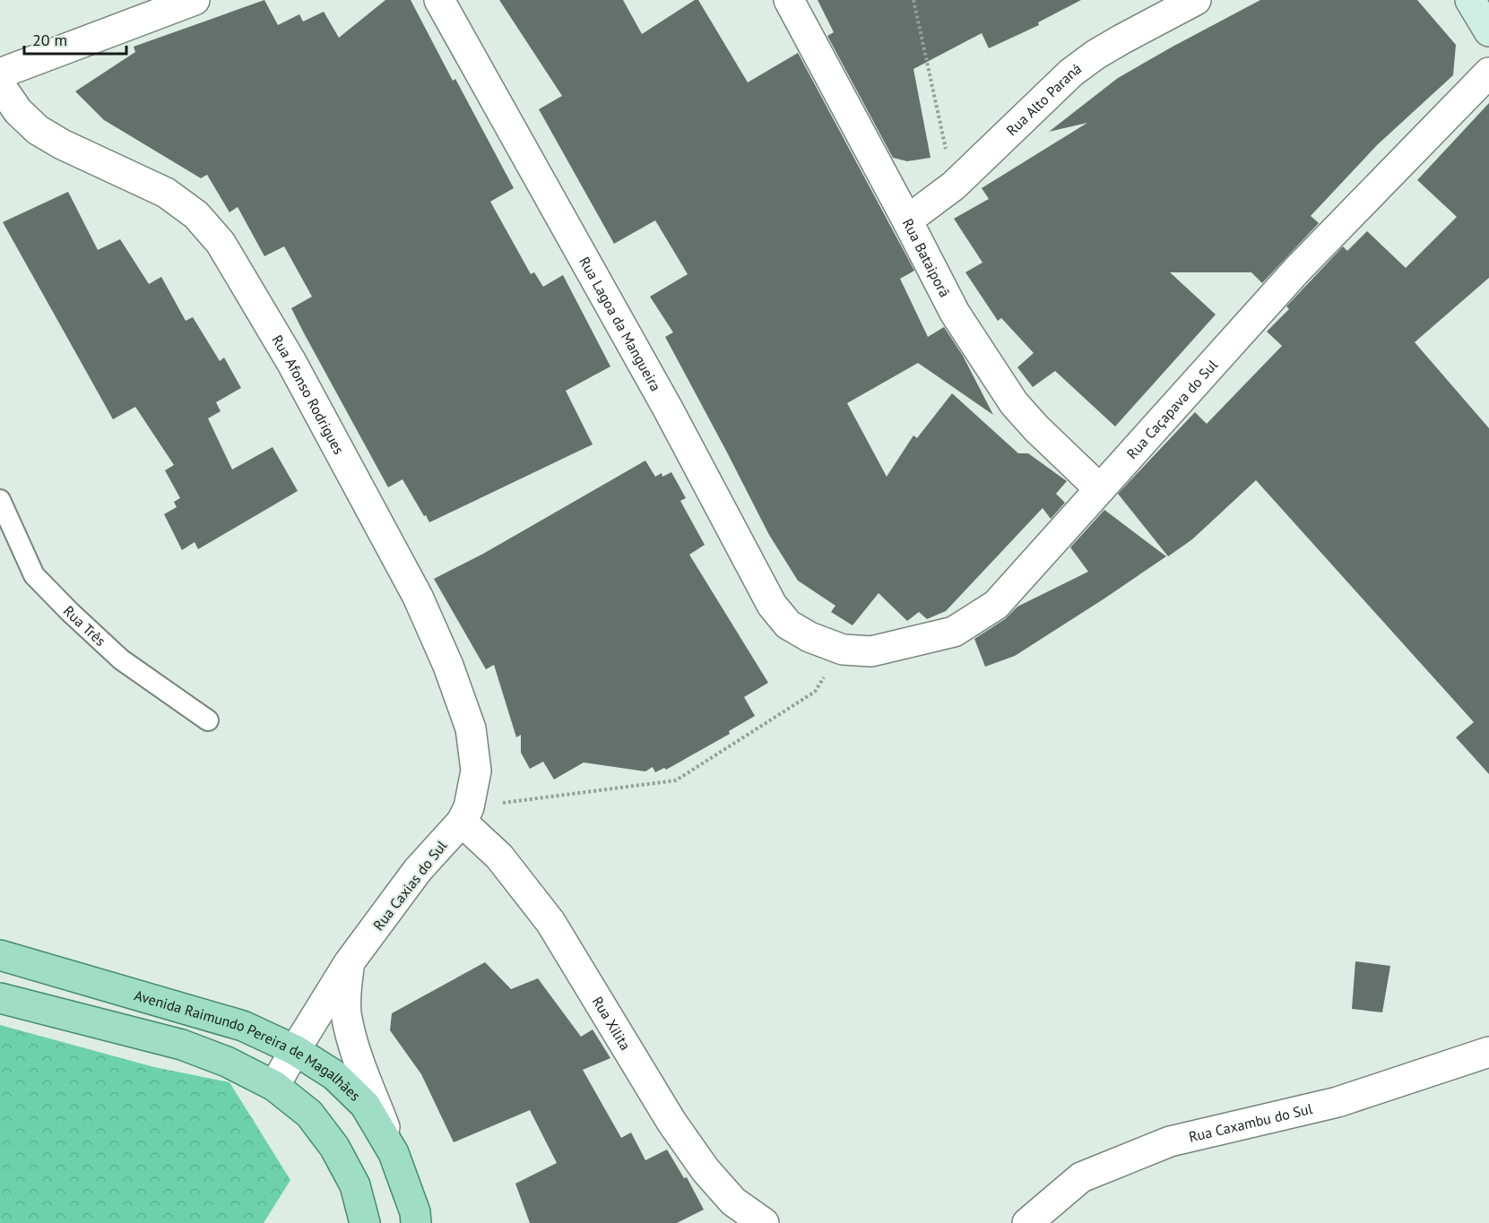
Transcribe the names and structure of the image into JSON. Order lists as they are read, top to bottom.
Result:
{
  "streets": {
    "main road": ["Avenida Raimundo Pereira de Magalhães"],
    "street": [
      "Rua Alto Paraná",
      "Rua Bataiporã",
      "Rua Lagoa da Mangueira",
      "Rua Afonso Rodrigues",
      "Rua Caçapava do Sul",
      "Rua Caxias do Sul",
      "Rua Xilita",
      "Rua Caxambu do Sul"
    ],
    "lane": ["Rua Três"]
  },
  "crossings": [
    ["Rua Alto Paraná", "Rua Bataiporã"],
    ["Rua Bataiporã", "Rua Caçapava do Sul"],
    ["Rua Lagoa da Mangueira", "Rua Caçapava do Sul"],
    ["Rua Afonso Rodrigues", "Rua Caxias do Sul"],
    ["Rua Afonso Rodrigues", "Rua Xilita"],
    ["Rua Caxias do Sul", "Rua Xilita"],
    ["Rua Caxias do Sul", "Avenida Raimundo Pereira de Magalhães"]
  ],
  "scale_bar": "20 m"
}
